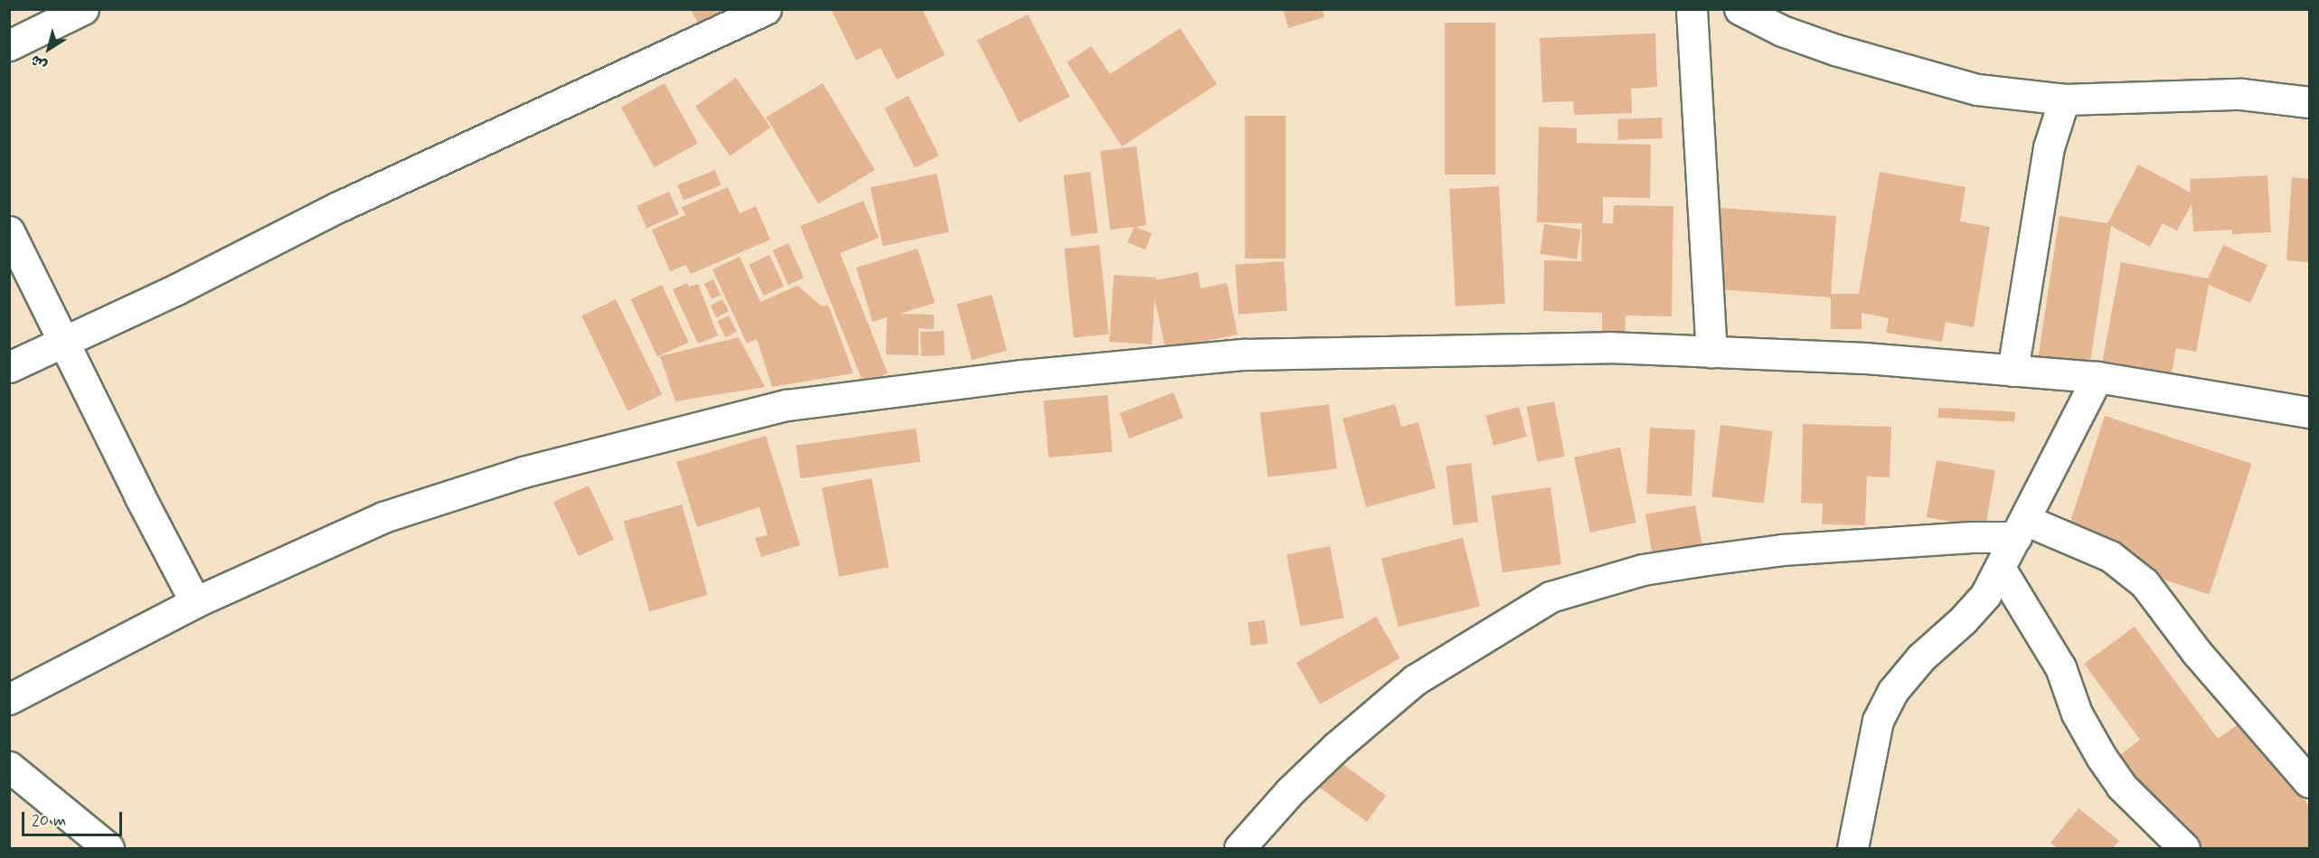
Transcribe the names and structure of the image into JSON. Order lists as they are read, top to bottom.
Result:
{
  "scale_bar": "20 m",
  "north": "bottom left"
}
